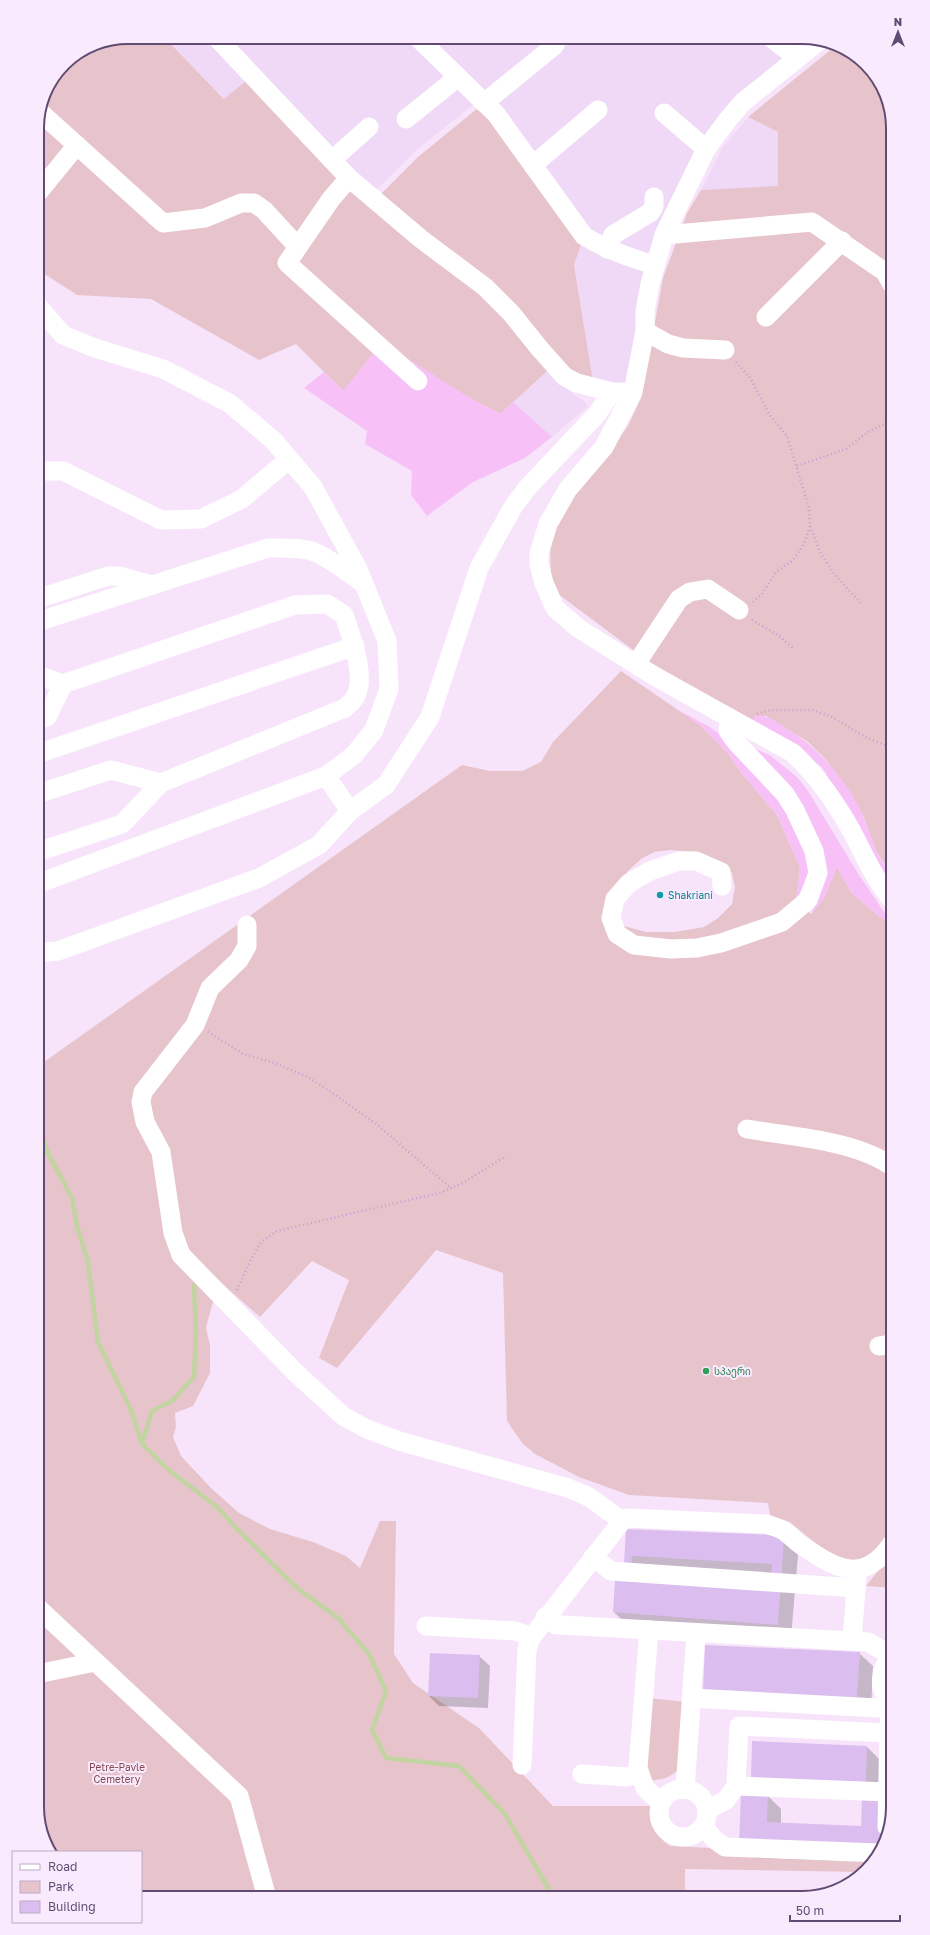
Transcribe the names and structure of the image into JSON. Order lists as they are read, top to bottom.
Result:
{
  "parks": ["Petre-Pavle Cemetery"],
  "places": ["Shakriani", "სპაერი"],
  "legend": ["Road", "Park", "Building"],
  "scale_bar": "50 m",
  "north": "top"
}
